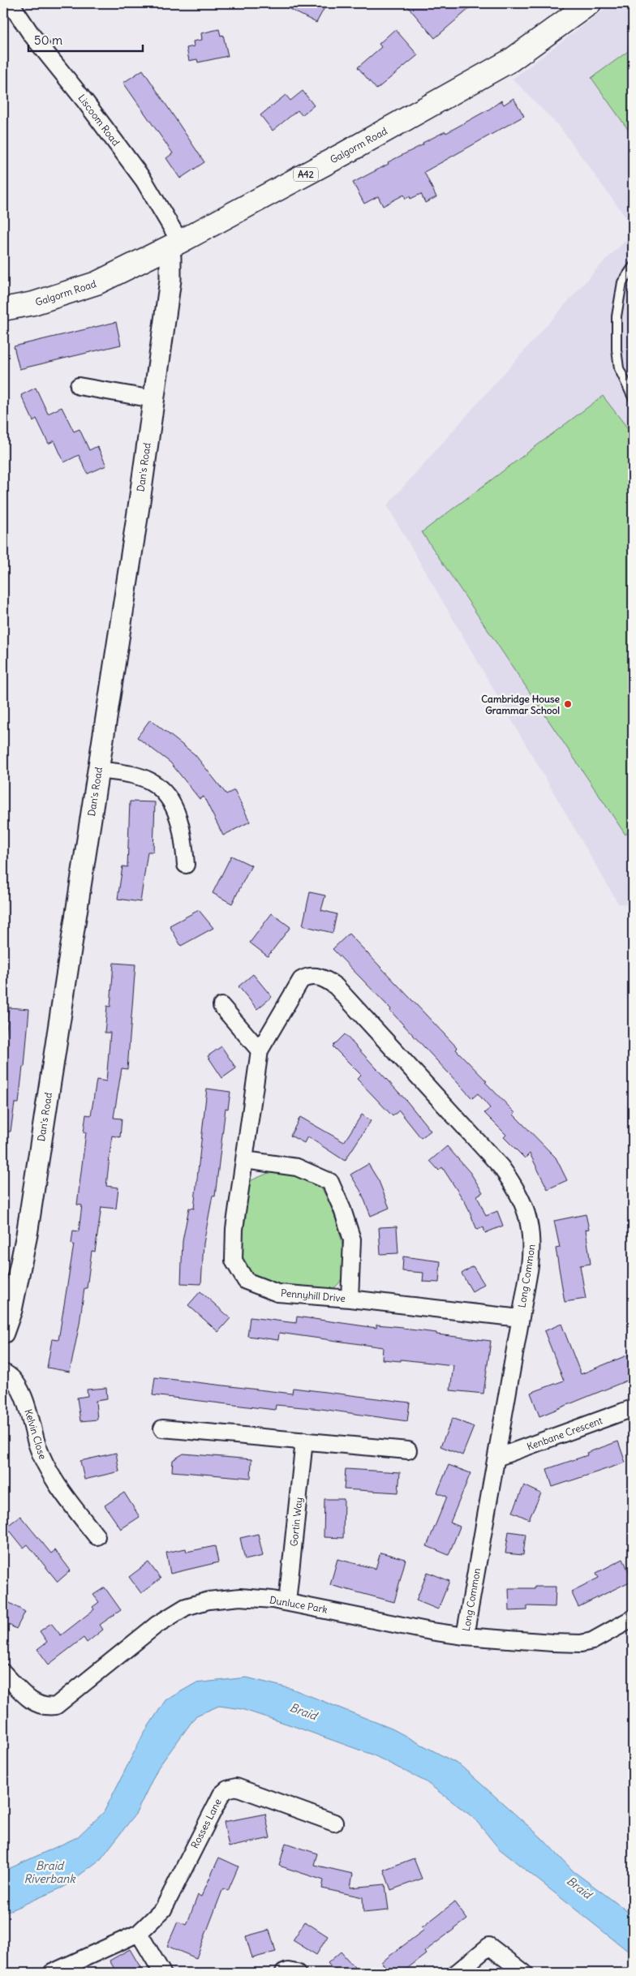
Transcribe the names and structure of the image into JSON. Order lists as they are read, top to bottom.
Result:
{
  "streets": {
    "main road": ["Galgorm Road", "A42"],
    "street": [
      "Liscoom Road",
      "Dan's Road",
      "Long Common",
      "Pennyhill Drive",
      "Kenbane Crescent",
      "Kelvin Close",
      "Gortin Way",
      "Dunluce Park",
      "Rosses Lane"
    ]
  },
  "crossings": [
    ["Liscoom Road", "Galgorm Road"],
    ["Liscoom Road", "Dan's Road"],
    ["Galgorm Road", "Dan's Road"],
    ["Long Common", "Pennyhill Drive"],
    ["Long Common", "Kenbane Crescent"],
    ["Long Common", "Dunluce Park"],
    ["Gortin Way", "Dunluce Park"]
  ],
  "water": ["Braid", "Braid Riverbank"],
  "places": ["Cambridge House Grammar School"],
  "scale_bar": "50 m"
}
